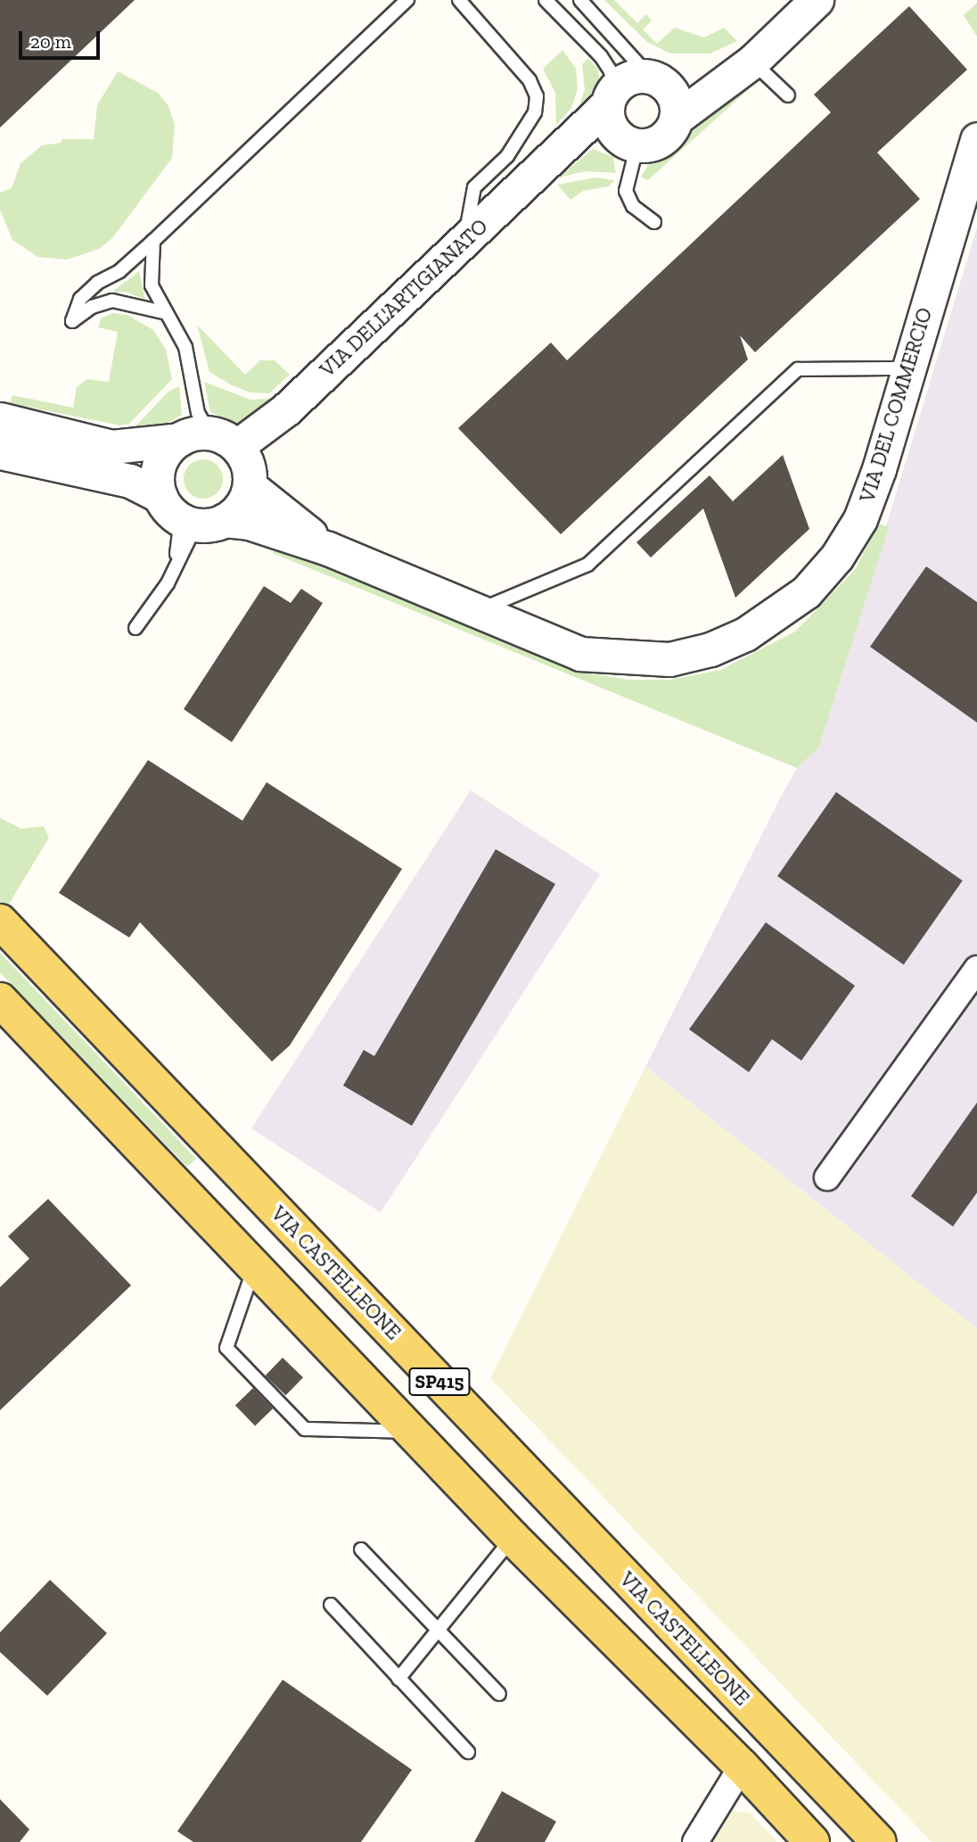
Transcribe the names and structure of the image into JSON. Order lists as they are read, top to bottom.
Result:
{
  "streets": {
    "main road": ["VIA CASTELLEONE", "SP415"],
    "street": ["VIA DELL'ARTIGIANATO", "VIA DEL COMMERCIO"]
  },
  "crossings": [
    ["VIA DELL'ARTIGIANATO", "VIA DEL COMMERCIO"]
  ],
  "scale_bar": "20 m"
}
